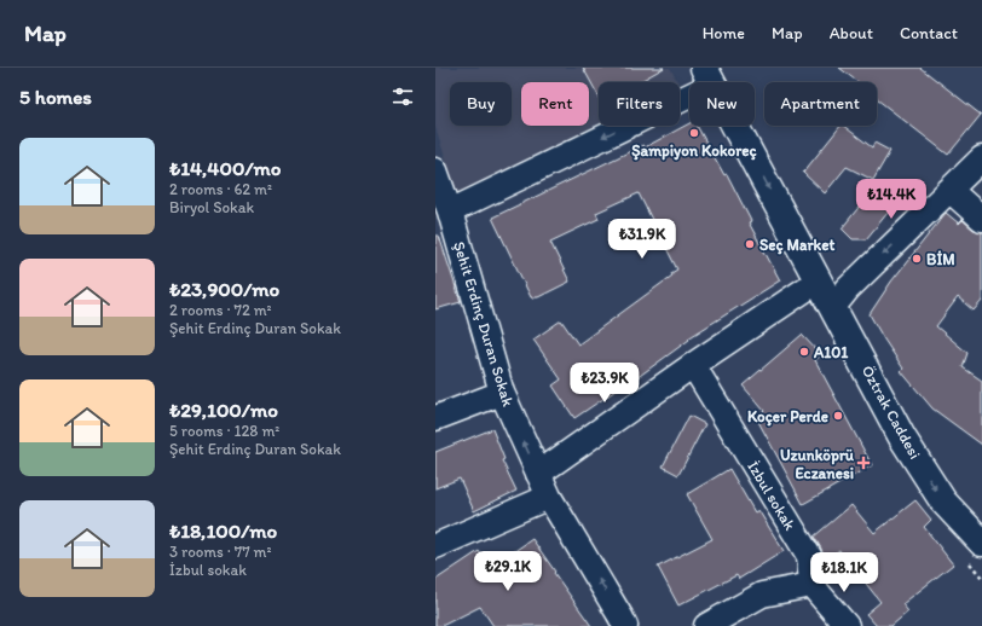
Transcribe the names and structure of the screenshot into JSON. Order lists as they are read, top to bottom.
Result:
{
  "streets": {
    "main road": ["Öztrak Caddesi"],
    "street": ["Şehit Erdinç Duran Sokak", "İzbul sokak"]
  },
  "one_way": ["Şehit Erdinç Duran Sokak", "Öztrak Caddesi"],
  "places": {
    "other": [
      "Şampiyon Kokoreç",
      "Seç Market",
      "BİM",
      "A101",
      "Koçer Perde"
    ],
    "health": ["Uzunköprü Eczanesi"]
  },
  "page": {
    "header": "Map",
    "nav": [
      "Home",
      "Map",
      "About",
      "Contact"
    ],
    "heading": "5 homes",
    "chip": [
      "Buy",
      "Rent",
      "Filters",
      "New",
      "Apartment"
    ],
    "list": [
      {
        "name": "₺14,400/mo",
        "note": "2 rooms · 62 m² · Biryol Sokak"
      },
      {
        "name": "₺23,900/mo",
        "note": "2 rooms · 72 m² · Şehit Erdinç Duran Sokak"
      },
      {
        "name": "₺29,100/mo",
        "note": "5 rooms · 128 m² · Şehit Erdinç Duran Sokak"
      },
      {
        "name": "₺18,100/mo",
        "note": "3 rooms · 77 m² · İzbul sokak"
      }
    ],
    "price": [
      "₺14.4K",
      "₺31.9K",
      "₺23.9K",
      "₺29.1K",
      "₺18.1K"
    ]
  }
}
